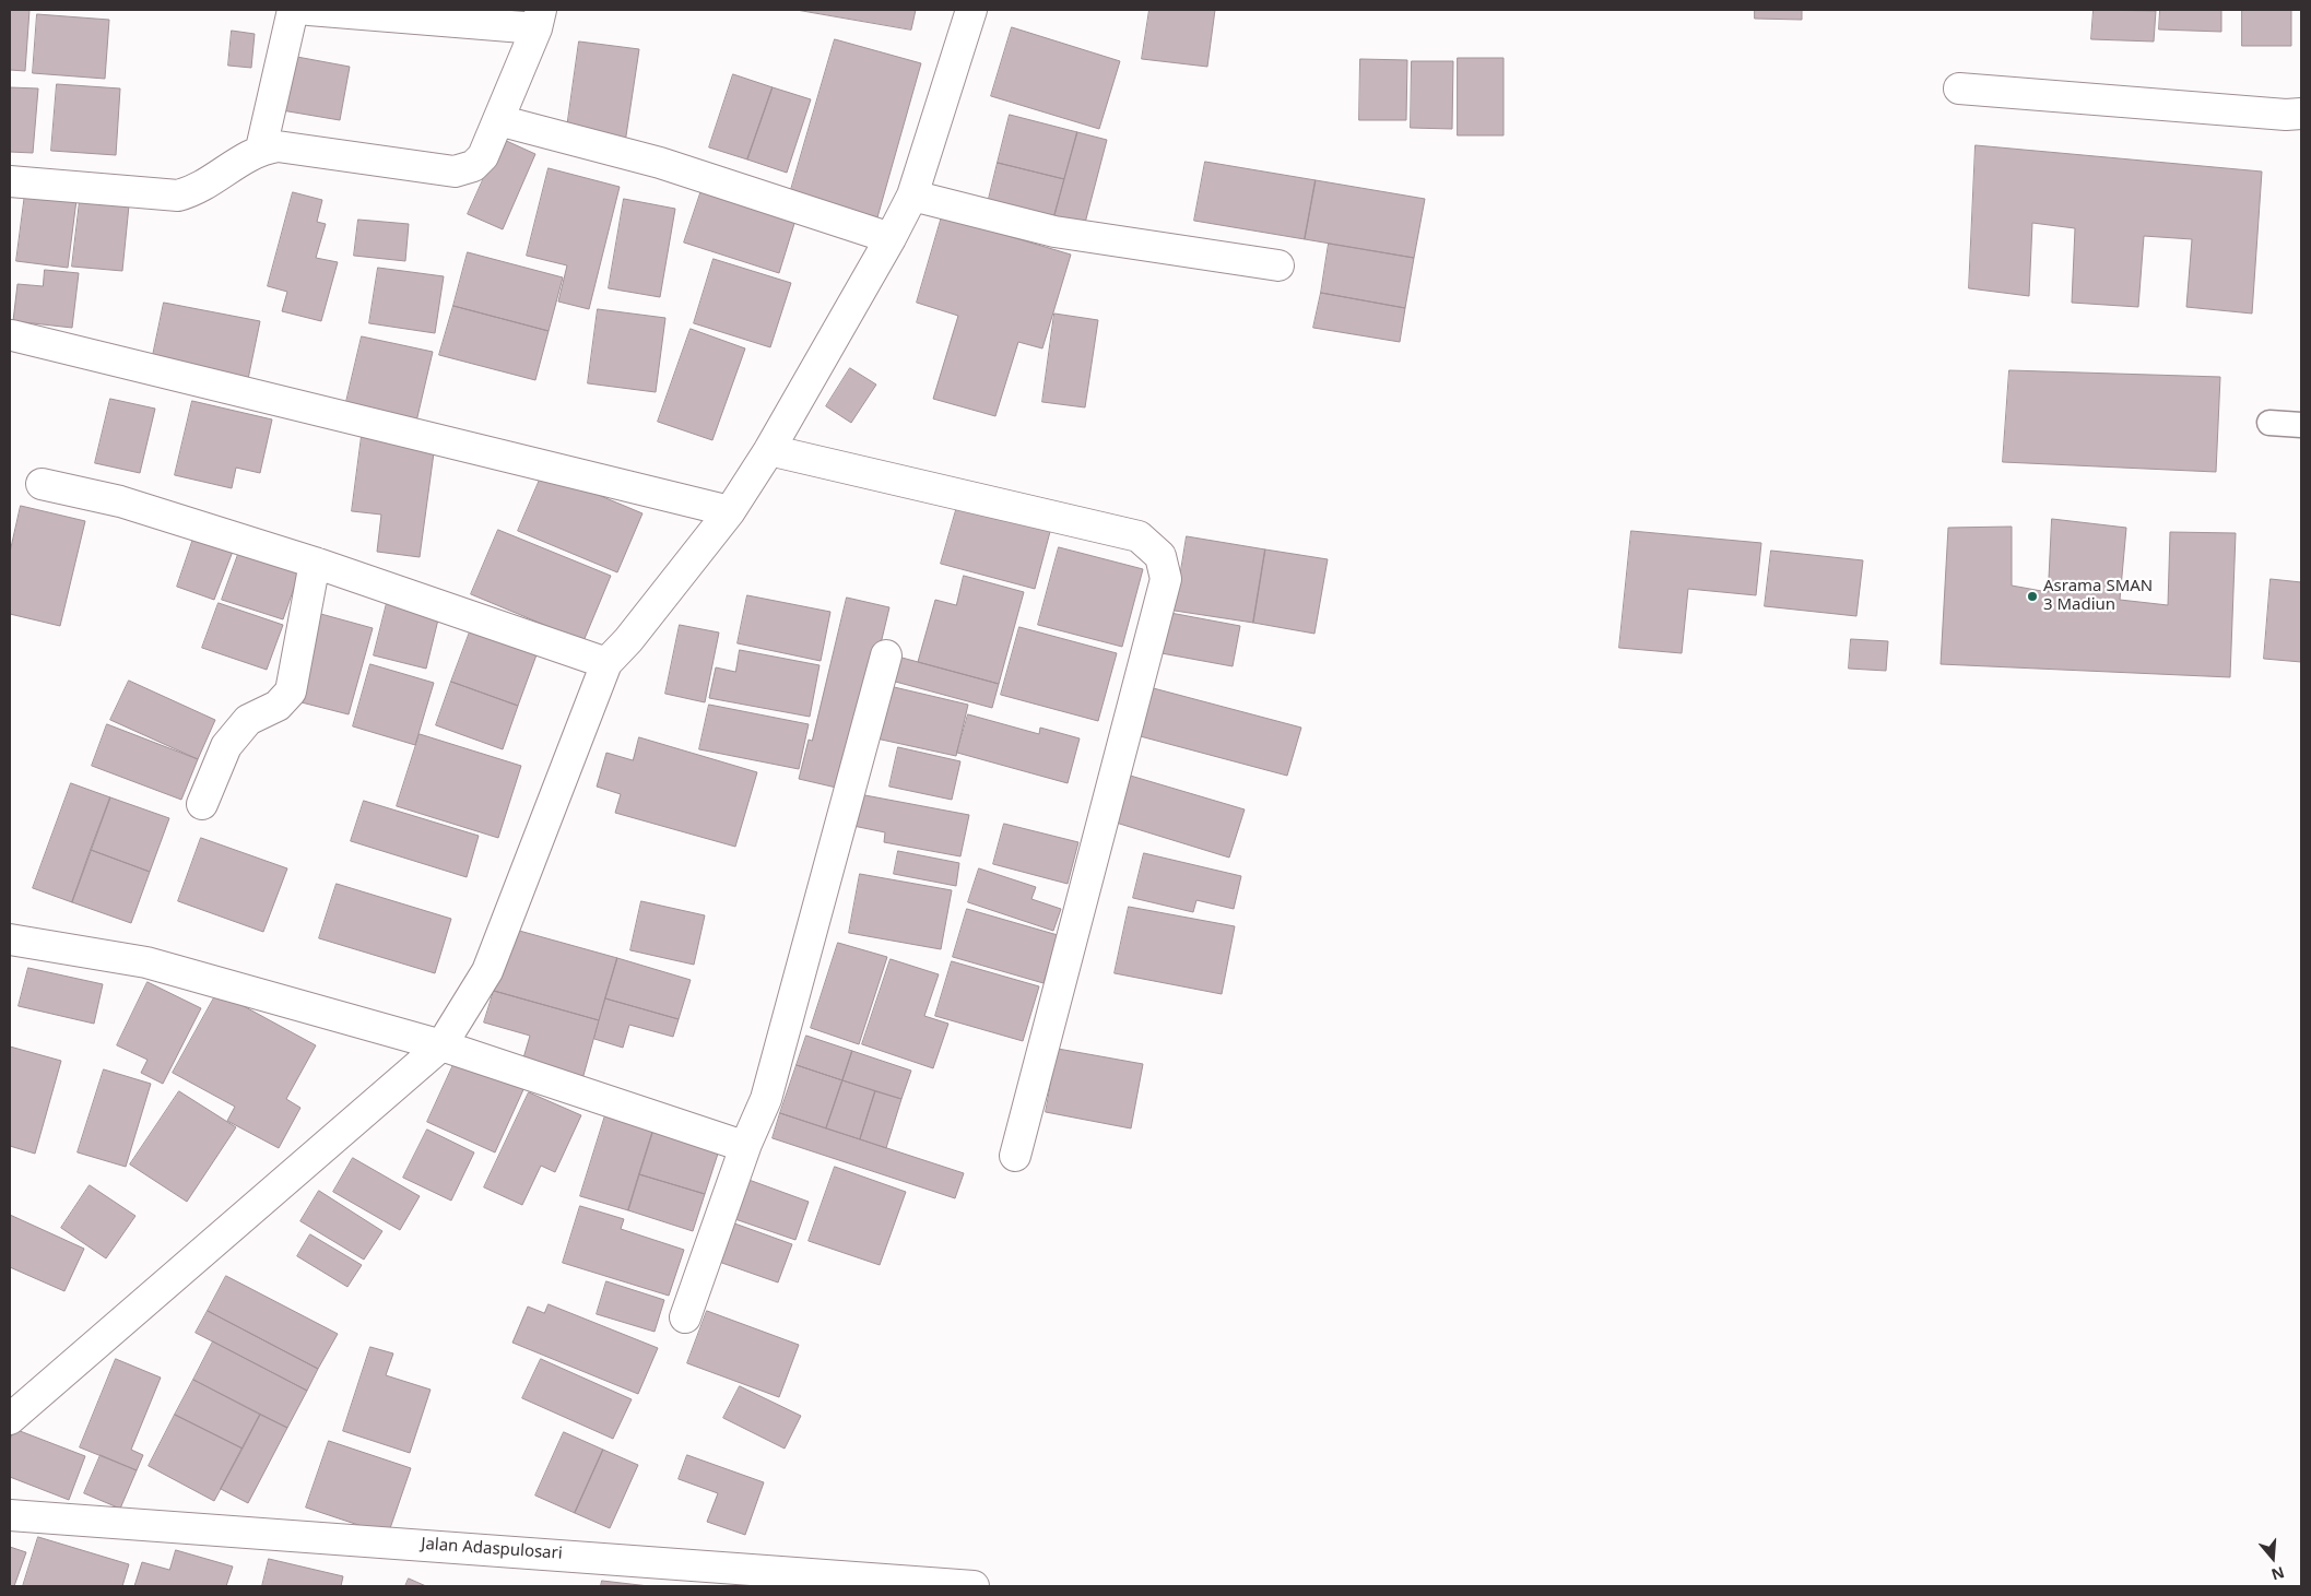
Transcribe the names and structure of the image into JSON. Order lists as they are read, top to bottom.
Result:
{
  "streets": {
    "street": ["Jalan Adaspulosari"]
  },
  "places": ["Asrama SMAN 3 Madiun"],
  "north": "bottom"
}
